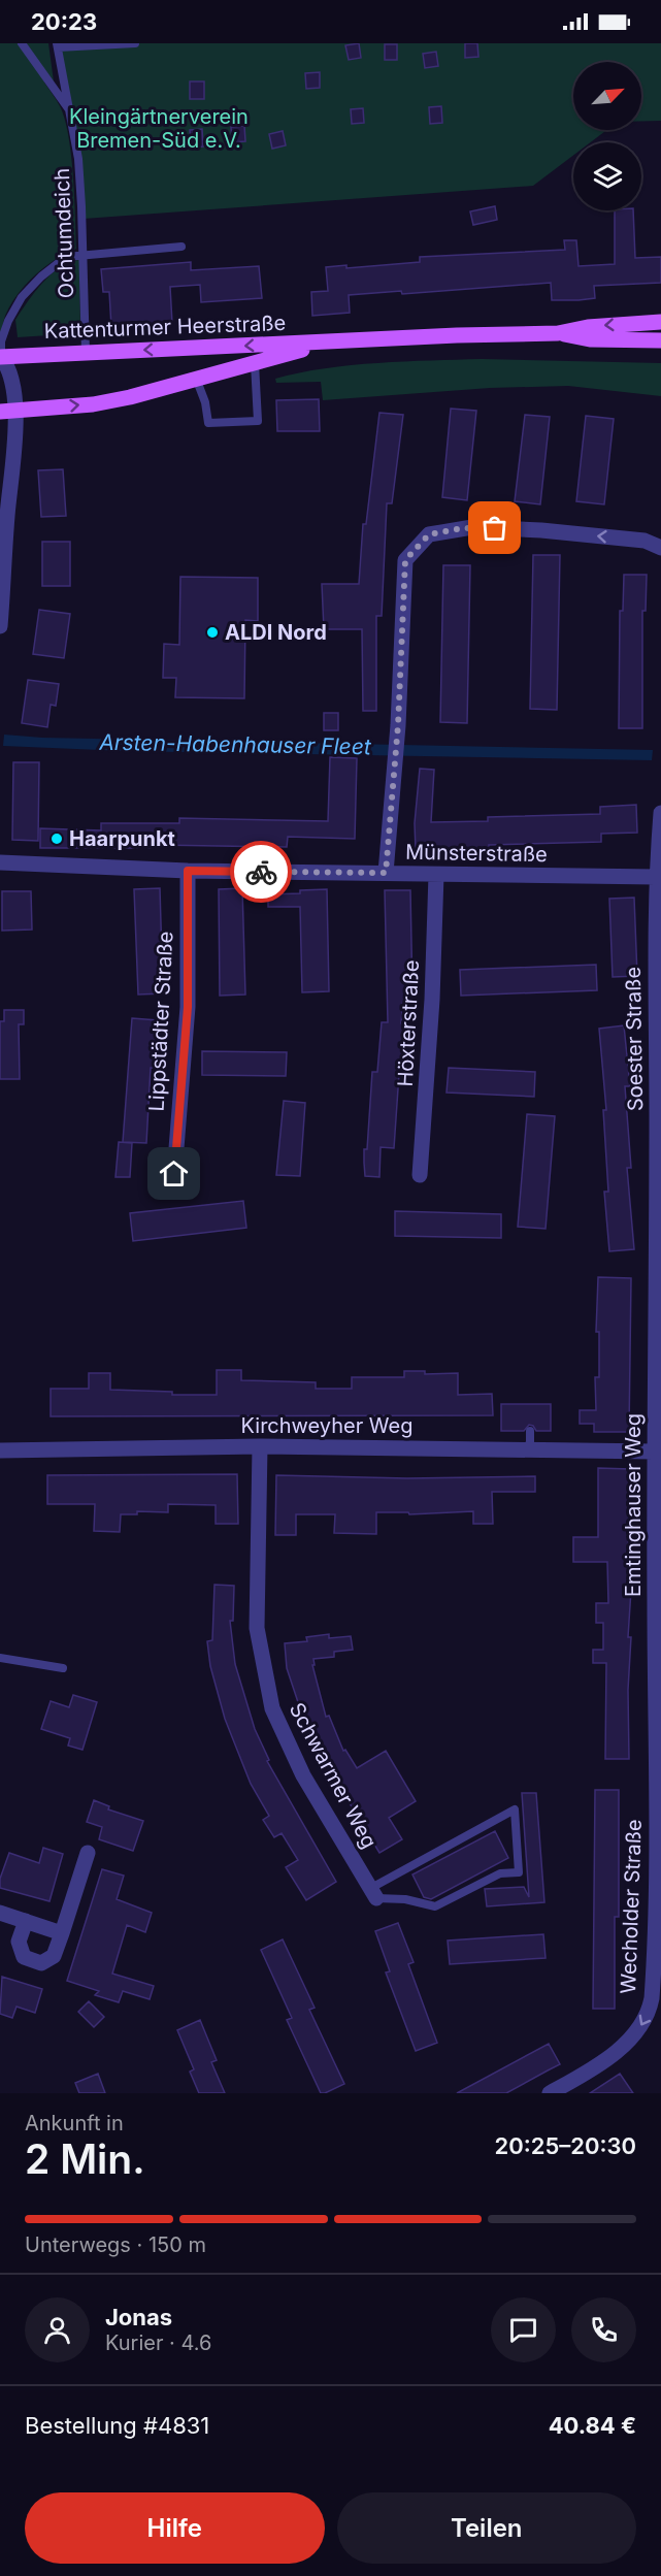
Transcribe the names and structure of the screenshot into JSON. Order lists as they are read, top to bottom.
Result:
{
  "streets": {
    "main road": ["Kattenturmer Heerstraße"],
    "street": [
      "Münsterstraße",
      "Lippstädter Straße",
      "Höxterstraße",
      "Soester Straße",
      "Kirchweyher Weg",
      "Emtinghauser Weg",
      "Schwarmer Weg",
      "Wecholder Straße"
    ],
    "lane": ["Ochtumdeich"]
  },
  "crossings": [
    ["Ochtumdeich", "Kattenturmer Heerstraße"],
    ["Münsterstraße", "Lippstädter Straße"],
    ["Münsterstraße", "Höxterstraße"],
    ["Münsterstraße", "Soester Straße"],
    ["Soester Straße", "Emtinghauser Weg"],
    ["Kirchweyher Weg", "Emtinghauser Weg"],
    ["Kirchweyher Weg", "Schwarmer Weg"],
    ["Emtinghauser Weg", "Wecholder Straße"]
  ],
  "one_way": ["Wecholder Straße"],
  "water": ["Arsten-Habenhauser Fleet"],
  "parks": ["Kleingärtnerverein Bremen-Süd e.V."],
  "places": ["ALDI Nord", "Haarpunkt"],
  "north": "top right",
  "page": {
    "status": "20:23",
    "heading": ["2 Min.", "Ankunft in", "20:25–20:30"],
    "panel": [
      "Jonas",
      "Kurier · 4.6",
      "Bestellung #4831",
      "40.84 €"
    ],
    "bar": "Unterwegs · 150 m",
    "buttons": ["Hilfe", "Teilen"]
  }
}
